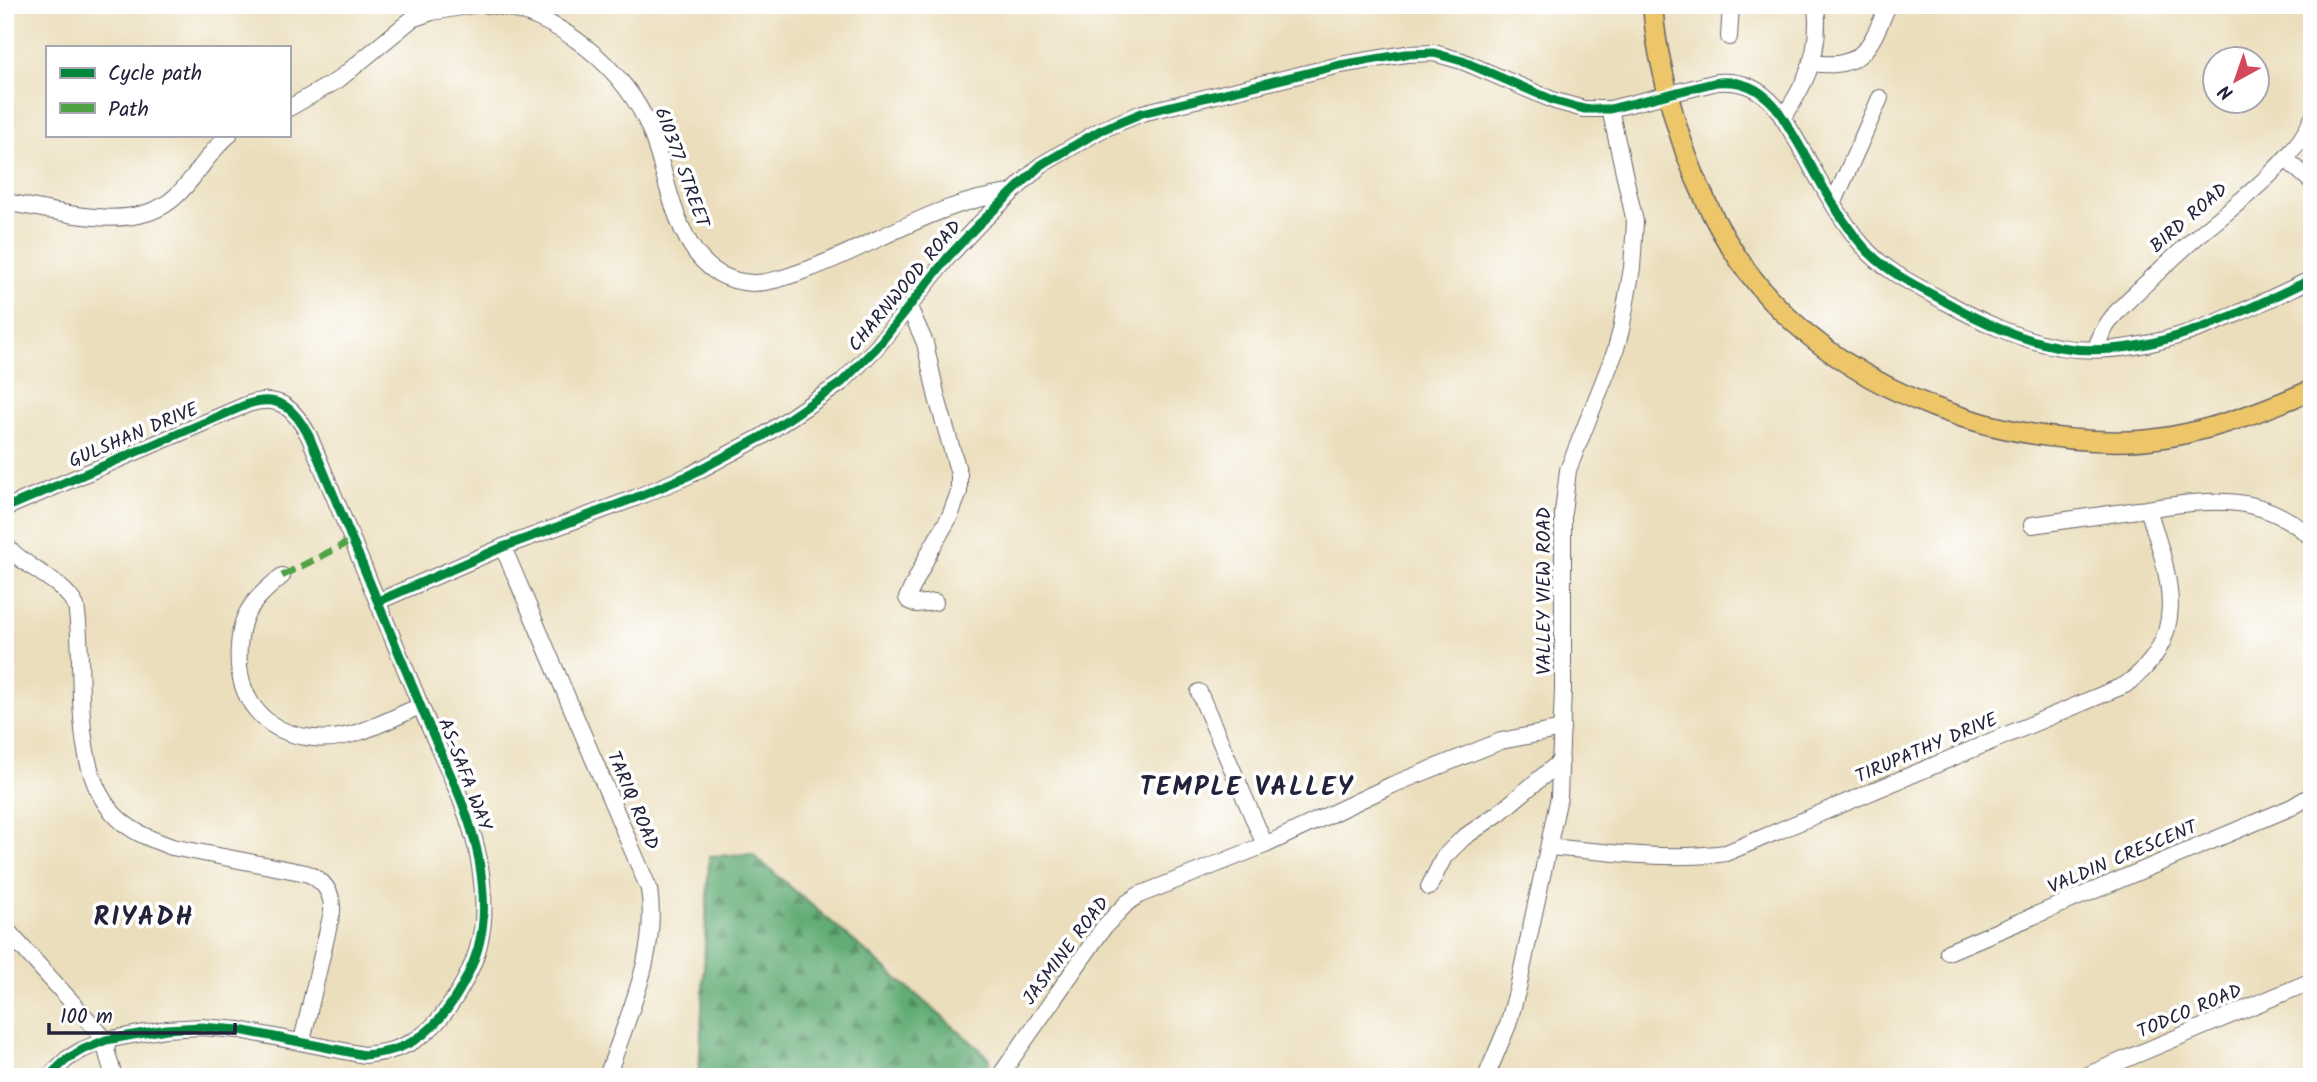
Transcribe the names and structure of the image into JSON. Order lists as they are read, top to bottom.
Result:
{
  "streets": {
    "street": [
      "610377 STREET",
      "BIRD ROAD",
      "CHARNWOOD ROAD",
      "GULSHAN DRIVE",
      "VALLEY VIEW ROAD",
      "TIRUPATHY DRIVE",
      "AS-SAFA WAY",
      "TARIQ ROAD",
      "VALDIN CRESCENT",
      "JASMINE ROAD",
      "TODCO ROAD"
    ]
  },
  "crossings": [
    ["610377 STREET", "CHARNWOOD ROAD"],
    ["BIRD ROAD", "CHARNWOOD ROAD"],
    ["CHARNWOOD ROAD", "VALLEY VIEW ROAD"],
    ["CHARNWOOD ROAD", "AS-SAFA WAY"],
    ["CHARNWOOD ROAD", "TARIQ ROAD"],
    ["GULSHAN DRIVE", "AS-SAFA WAY"],
    ["VALLEY VIEW ROAD", "TIRUPATHY DRIVE"],
    ["VALLEY VIEW ROAD", "JASMINE ROAD"]
  ],
  "districts": ["TEMPLE VALLEY", "RIYADH"],
  "legend": ["Cycle path", "Path"],
  "scale_bar": "100 m",
  "north": "bottom left"
}
